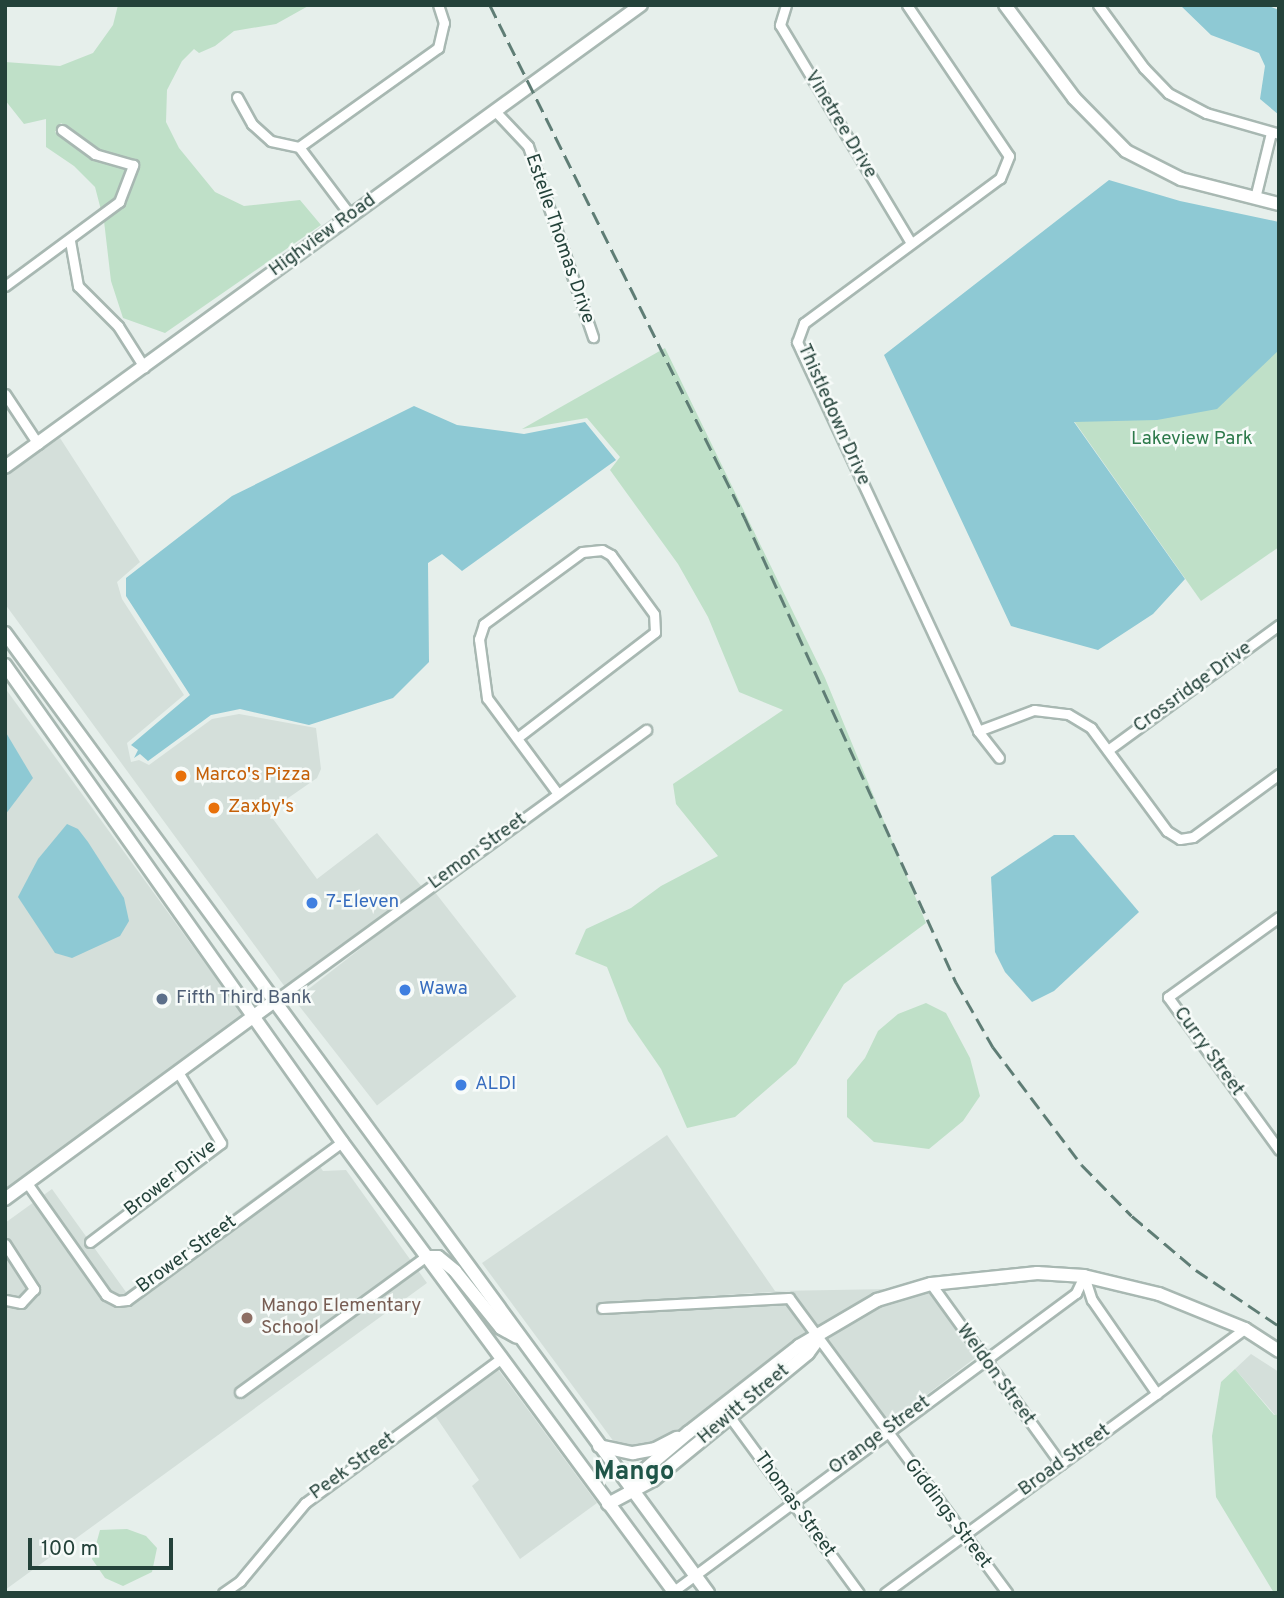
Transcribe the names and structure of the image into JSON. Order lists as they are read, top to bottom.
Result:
{
  "streets": {
    "main road": ["Highview Road", "Hewitt Street"],
    "street": [
      "Vinetree Drive",
      "Estelle Thomas Drive",
      "Thistledown Drive",
      "Crossridge Drive",
      "Lemon Street",
      "Curry Street",
      "Brower Drive",
      "Brower Street",
      "Weldon Street",
      "Orange Street",
      "Broad Street",
      "Peek Street",
      "Thomas Street",
      "Giddings Street"
    ]
  },
  "crossings": [
    ["Vinetree Drive", "Thistledown Drive"],
    ["Highview Road", "Estelle Thomas Drive"],
    ["Weldon Street", "Hewitt Street"],
    ["Weldon Street", "Orange Street"],
    ["Weldon Street", "Broad Street"],
    ["Hewitt Street", "Orange Street"],
    ["Hewitt Street", "Broad Street"],
    ["Hewitt Street", "Thomas Street"],
    ["Hewitt Street", "Giddings Street"],
    ["Orange Street", "Thomas Street"],
    ["Orange Street", "Giddings Street"],
    ["Broad Street", "Giddings Street"]
  ],
  "districts": ["Mango"],
  "parks": ["Lakeview Park"],
  "places": [
    "Marco's Pizza",
    "Zaxby's",
    "7-Eleven",
    "Wawa",
    "Fifth Third Bank",
    "ALDI",
    "Mango Elementary School"
  ],
  "scale_bar": "100 m"
}
